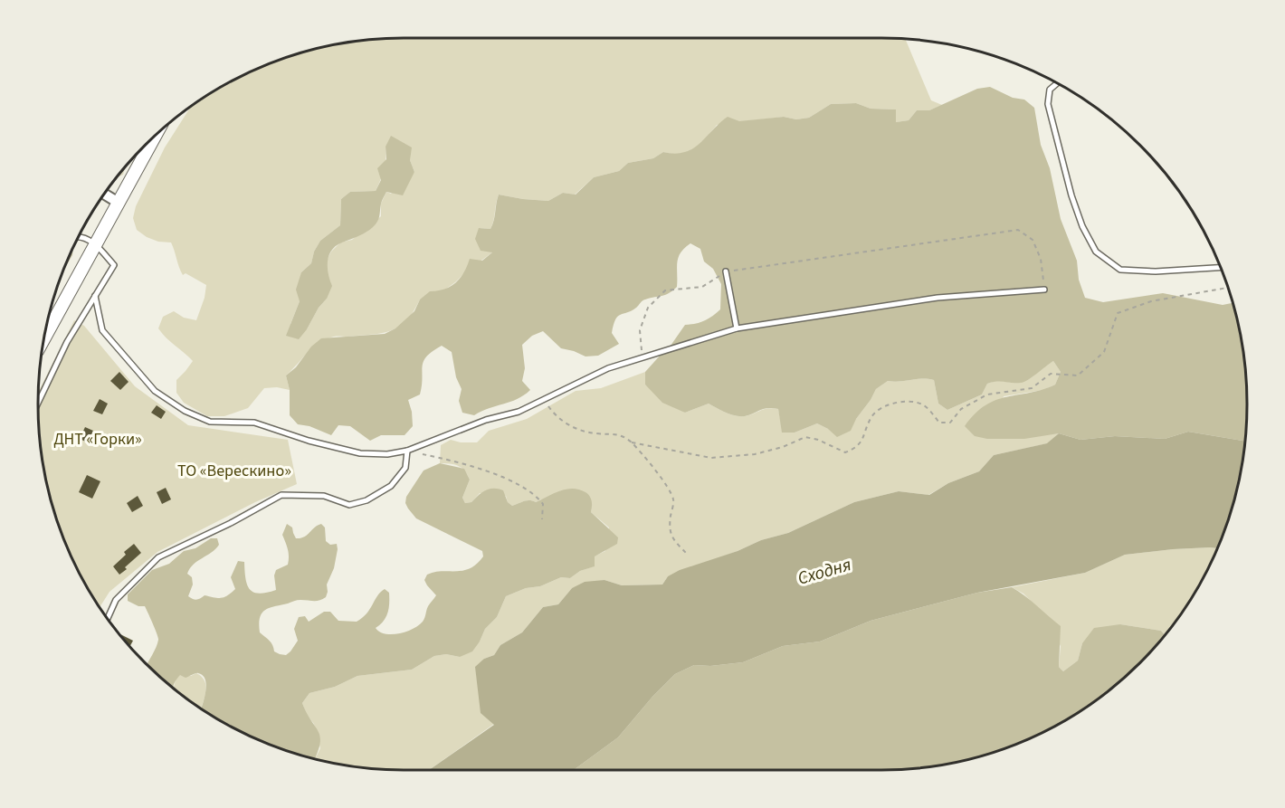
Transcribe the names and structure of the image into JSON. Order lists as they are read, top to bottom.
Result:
{
  "water": ["Сходня"],
  "parks": ["ДНТ «Горки»", "ТО «Верескино»"]
}
